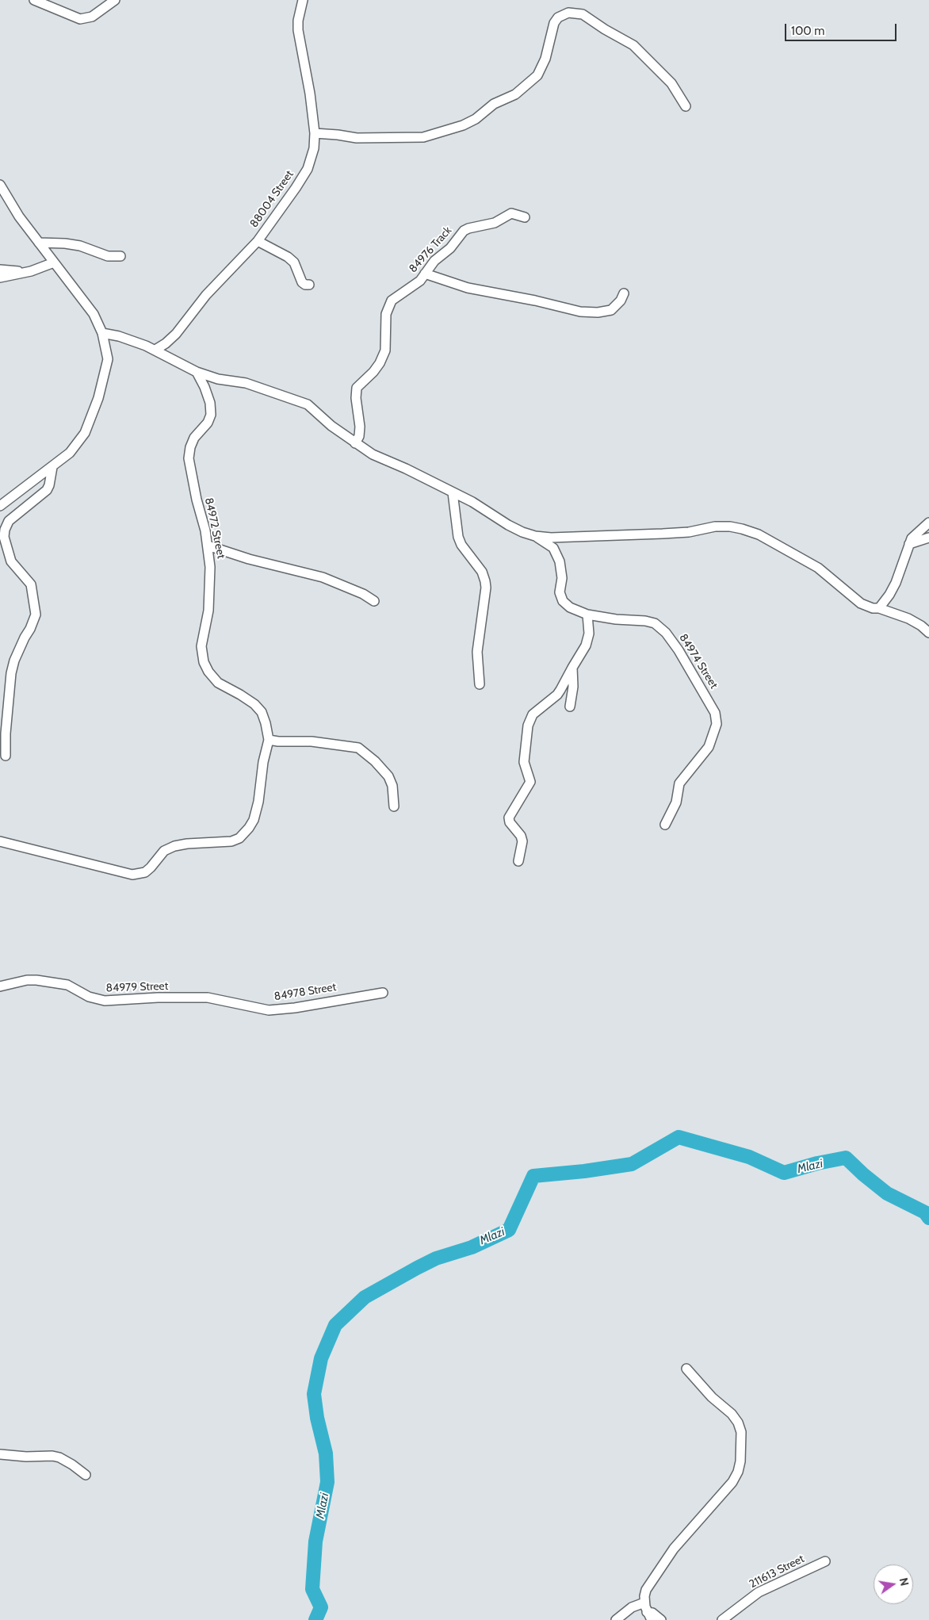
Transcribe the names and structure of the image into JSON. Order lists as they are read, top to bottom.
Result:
{
  "streets": {
    "street": [
      "88004 Street",
      "84976 Track",
      "84972 Street",
      "84974 Street",
      "84979 Street",
      "84978 Street",
      "211613 Street"
    ]
  },
  "crossings": [
    ["84979 Street", "84978 Street"]
  ],
  "water": ["Mlazi"],
  "scale_bar": "100 m",
  "north": "right"
}
